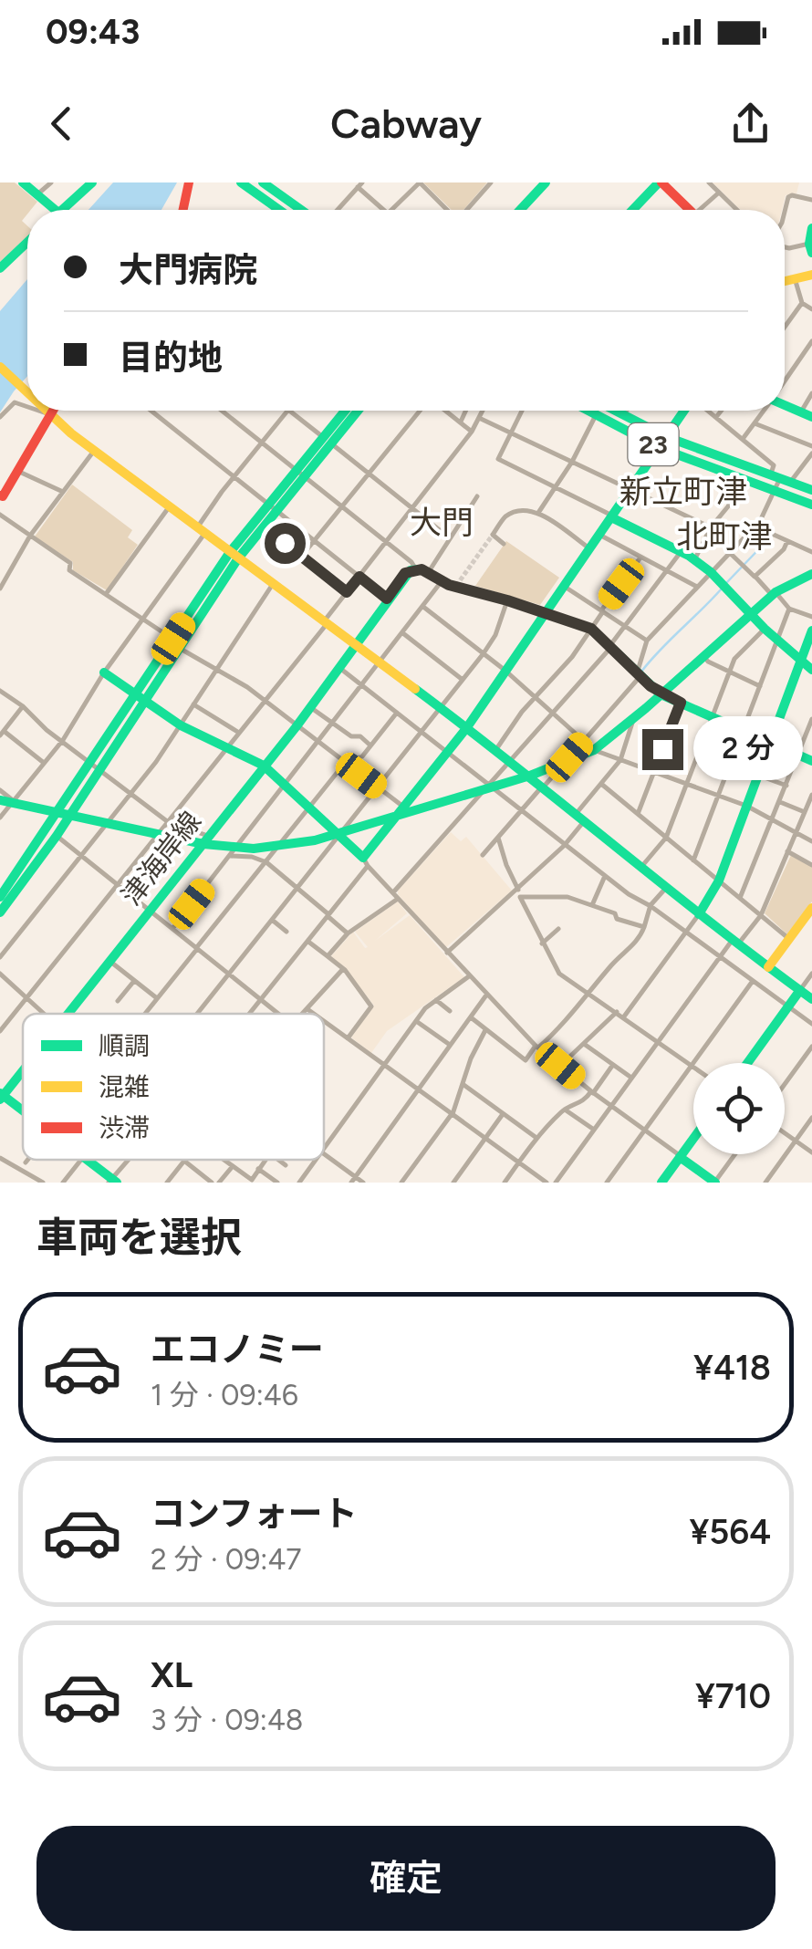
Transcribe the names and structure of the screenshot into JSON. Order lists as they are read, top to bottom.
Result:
{
  "streets": {
    "main road": ["23", "津海岸線"]
  },
  "districts": ["新立町津", "大門", "北町津"],
  "legend": ["順調", "混雑", "渋滞"],
  "page": {
    "status": "09:43",
    "header": "Cabway",
    "banner": ["大門病院", "目的地"],
    "bubble": "2 分",
    "heading": "車両を選択",
    "list": [
      {
        "name": "エコノミー",
        "note": "1 分 · 09:46",
        "value": "¥418"
      },
      {
        "name": "コンフォート",
        "note": "2 分 · 09:47",
        "value": "¥564"
      },
      {
        "name": "XL",
        "note": "3 分 · 09:48",
        "value": "¥710"
      }
    ],
    "buttons": "確定"
  }
}
